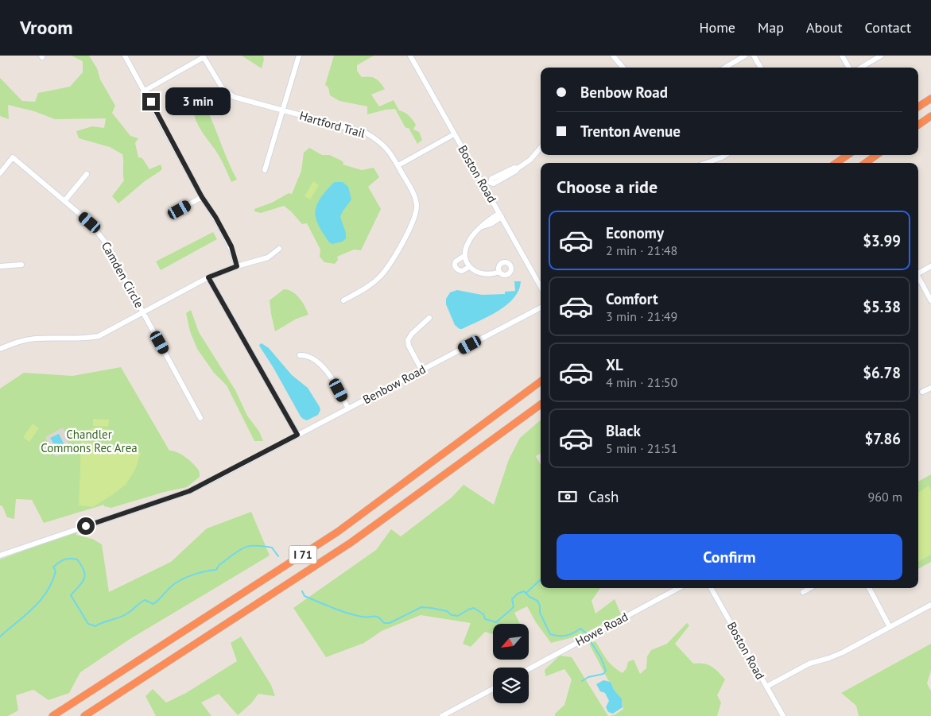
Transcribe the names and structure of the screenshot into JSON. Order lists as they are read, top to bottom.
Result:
{
  "streets": {
    "highway": ["I 71"],
    "street": [
      "Hartford Trail",
      "Boston Road",
      "Camden Circle",
      "Benbow Road",
      "Howe Road"
    ]
  },
  "parks": ["Chandler Commons Rec Area"],
  "north": "bottom left",
  "page": {
    "header": "Vroom",
    "nav": [
      "Home",
      "Map",
      "About",
      "Contact"
    ],
    "banner": ["Benbow Road", "Trenton Avenue"],
    "bubble": "3 min",
    "heading": "Choose a ride",
    "list": [
      {
        "name": "Economy",
        "note": "2 min · 21:48",
        "value": "$3.99"
      },
      {
        "name": "Comfort",
        "note": "3 min · 21:49",
        "value": "$5.38"
      },
      {
        "name": "XL",
        "note": "4 min · 21:50",
        "value": "$6.78"
      },
      {
        "name": "Black",
        "note": "5 min · 21:51",
        "value": "$7.86"
      }
    ],
    "pay": ["Cash", "960 m"],
    "buttons": "Confirm"
  }
}
